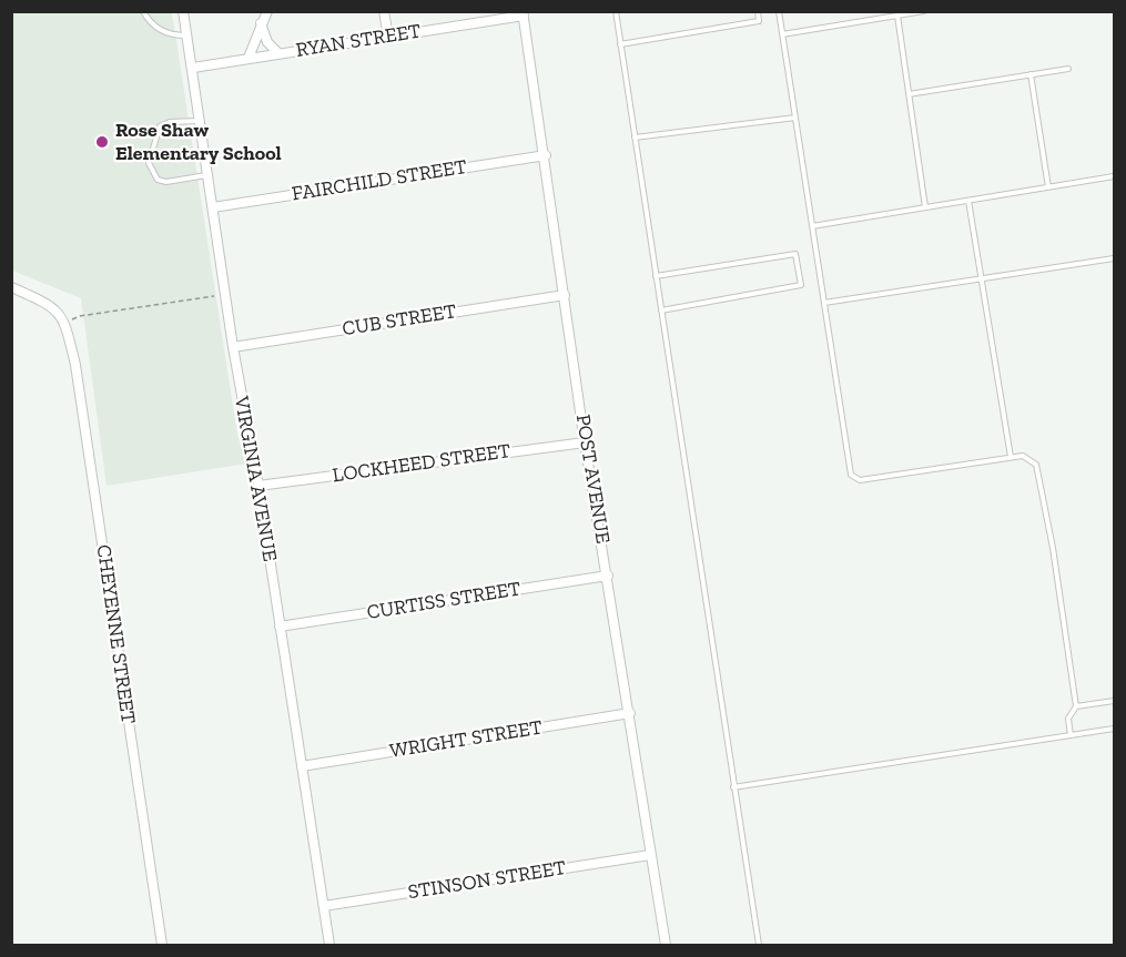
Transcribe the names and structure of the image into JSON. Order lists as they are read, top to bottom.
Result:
{
  "streets": {
    "street": [
      "RYAN STREET",
      "FAIRCHILD STREET",
      "CUB STREET",
      "LOCKHEED STREET",
      "VIRGINIA AVENUE",
      "POST AVENUE",
      "CURTISS STREET",
      "CHEYENNE STREET",
      "WRIGHT STREET",
      "STINSON STREET"
    ]
  },
  "crossings": [
    ["RYAN STREET", "VIRGINIA AVENUE"],
    ["RYAN STREET", "POST AVENUE"],
    ["FAIRCHILD STREET", "VIRGINIA AVENUE"],
    ["FAIRCHILD STREET", "POST AVENUE"],
    ["CUB STREET", "VIRGINIA AVENUE"],
    ["CUB STREET", "POST AVENUE"],
    ["LOCKHEED STREET", "VIRGINIA AVENUE"],
    ["LOCKHEED STREET", "POST AVENUE"],
    ["VIRGINIA AVENUE", "CURTISS STREET"],
    ["VIRGINIA AVENUE", "WRIGHT STREET"],
    ["VIRGINIA AVENUE", "STINSON STREET"],
    ["POST AVENUE", "CURTISS STREET"],
    ["POST AVENUE", "WRIGHT STREET"],
    ["POST AVENUE", "STINSON STREET"]
  ],
  "places": ["Rose Shaw Elementary School"]
}
